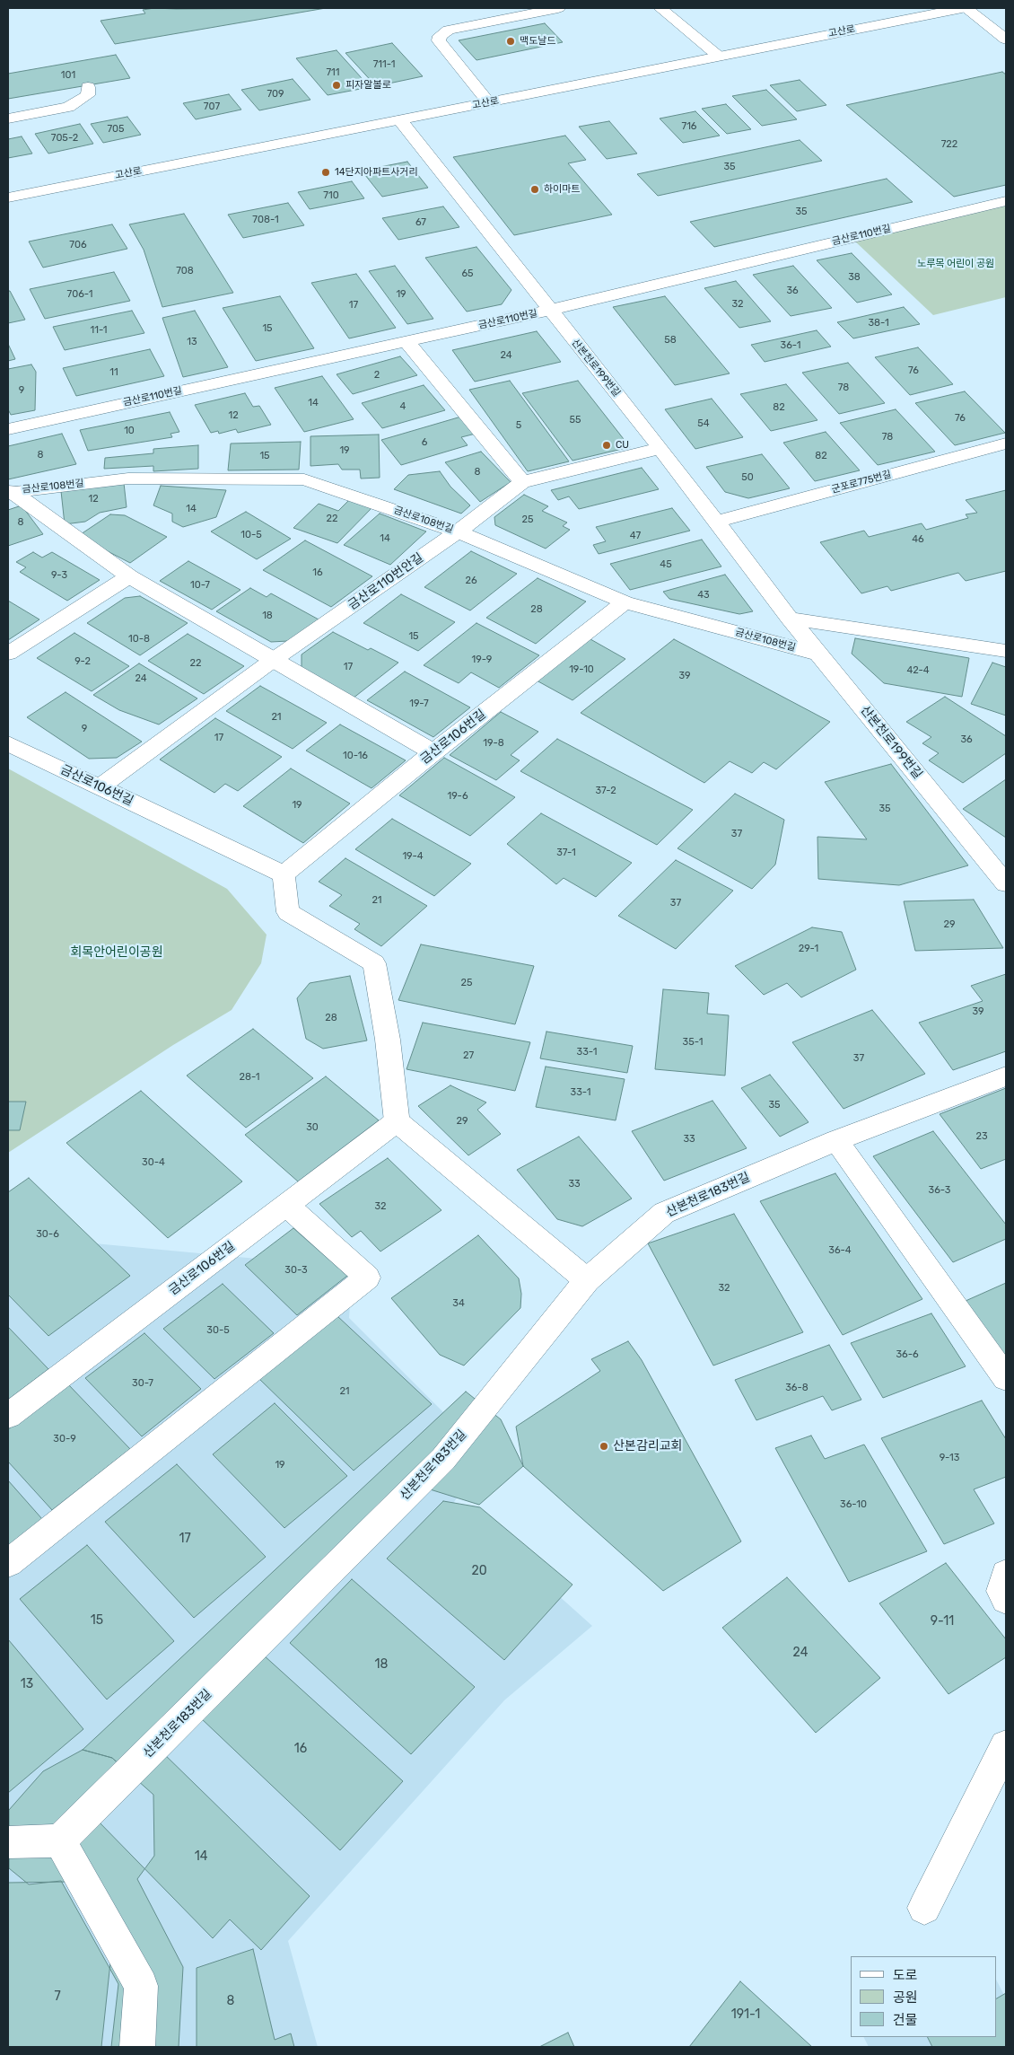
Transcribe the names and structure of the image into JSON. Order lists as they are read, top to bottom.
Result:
{
  "streets": {
    "street": [
      "고산로",
      "금산로110번길",
      "산본천로199번길",
      "군포로775번길",
      "금산로108번길",
      "금산로110번안길",
      "금산로106번길",
      "산본천로183번길"
    ]
  },
  "crossings": [
    ["고산로", "산본천로199번길"],
    ["금산로110번길", "산본천로199번길"],
    ["산본천로199번길", "군포로775번길"],
    ["산본천로199번길", "금산로108번길"],
    ["금산로108번길", "금산로110번안길"],
    ["금산로108번길", "금산로106번길"],
    ["금산로110번안길", "금산로106번길"]
  ],
  "parks": ["노루목 어린이 공원", "회목안어린이공원"],
  "places": [
    "맥도날드",
    "피자알볼로",
    "14단지아파트사거리",
    "하이마트",
    "CU",
    "산본감리교회"
  ],
  "house_numbers": [
    "711-1",
    "711",
    "101",
    "709",
    "707",
    "716",
    "705",
    "705-2",
    "722",
    "35",
    "710",
    "35",
    "708-1",
    "67",
    "706",
    "708",
    "65",
    "38",
    "36",
    "706-1",
    "19",
    "32",
    "17",
    "38-1",
    "15",
    "11-1",
    "58",
    "13",
    "36-1",
    "24",
    "76",
    "11",
    "2",
    "78",
    "9",
    "14",
    "4",
    "82",
    "12",
    "76",
    "55",
    "54",
    "5",
    "10",
    "78",
    "6",
    "19",
    "8",
    "15",
    "82",
    "8",
    "50",
    "12",
    "14",
    "22",
    "25",
    "8",
    "10-5",
    "47",
    "14",
    "46",
    "45",
    "16",
    "9-3",
    "26",
    "10-7",
    "43",
    "28",
    "18",
    "15",
    "10-8",
    "19-9",
    "9-2",
    "22",
    "17",
    "19-10",
    "42-4",
    "39",
    "24",
    "19-7",
    "21",
    "9",
    "17",
    "36",
    "19-8",
    "10-16",
    "37-2",
    "19-6",
    "19",
    "35",
    "37",
    "37-1",
    "19-4",
    "21",
    "37",
    "29",
    "29-1",
    "25",
    "39",
    "28",
    "35-1",
    "33-1",
    "27",
    "37",
    "28-1",
    "33-1",
    "35",
    "29",
    "30",
    "23",
    "33",
    "30-4",
    "33",
    "36-3",
    "32",
    "30-6",
    "36-4",
    "30-3",
    "32",
    "34",
    "30-5",
    "36-6",
    "30-7",
    "36-8",
    "21",
    "30-9",
    "9-13",
    "19",
    "36-10",
    "17",
    "20",
    "15",
    "9-11",
    "24",
    "18",
    "13",
    "16",
    "14",
    "7",
    "8",
    "191-1"
  ],
  "legend": ["도로", "공원", "건물"]
}
